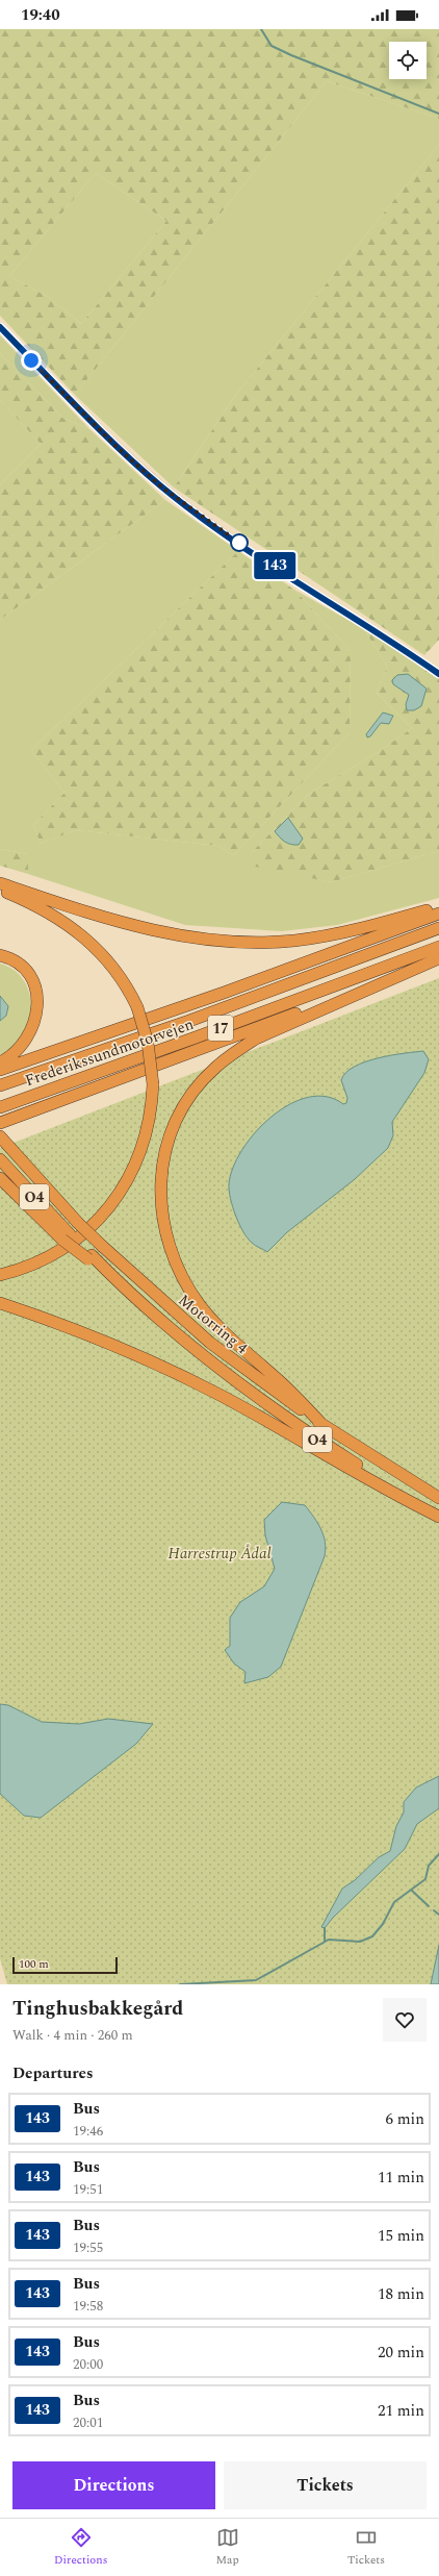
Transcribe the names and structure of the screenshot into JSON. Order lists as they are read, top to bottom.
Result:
{
  "streets": {
    "highway": [
      "17",
      "Frederikssundmotorvejen",
      "O4",
      "Motorring 4"
    ]
  },
  "parks": ["Harrestrup Ådal"],
  "lines": ["bus line 143"],
  "scale_bar": "100 m",
  "page": {
    "status": "19:40",
    "on_map": "143",
    "scale": "100 m",
    "heading": [
      ["Tinghusbakkegård", "Walk · 4 min · 260 m"],
      "Departures"
    ],
    "list": [
      {
        "mark": "143",
        "name": "Bus",
        "note": "19:46",
        "value": "6 min"
      },
      {
        "mark": "143",
        "name": "Bus",
        "note": "19:51",
        "value": "11 min"
      },
      {
        "mark": "143",
        "name": "Bus",
        "note": "19:55",
        "value": "15 min"
      },
      {
        "mark": "143",
        "name": "Bus",
        "note": "19:58",
        "value": "18 min"
      },
      {
        "mark": "143",
        "name": "Bus",
        "note": "20:00",
        "value": "20 min"
      },
      {
        "mark": "143",
        "name": "Bus",
        "note": "20:01",
        "value": "21 min"
      }
    ],
    "buttons": ["Directions", "Tickets"],
    "tabs": ["Directions", "Map", "Tickets"]
  }
}
